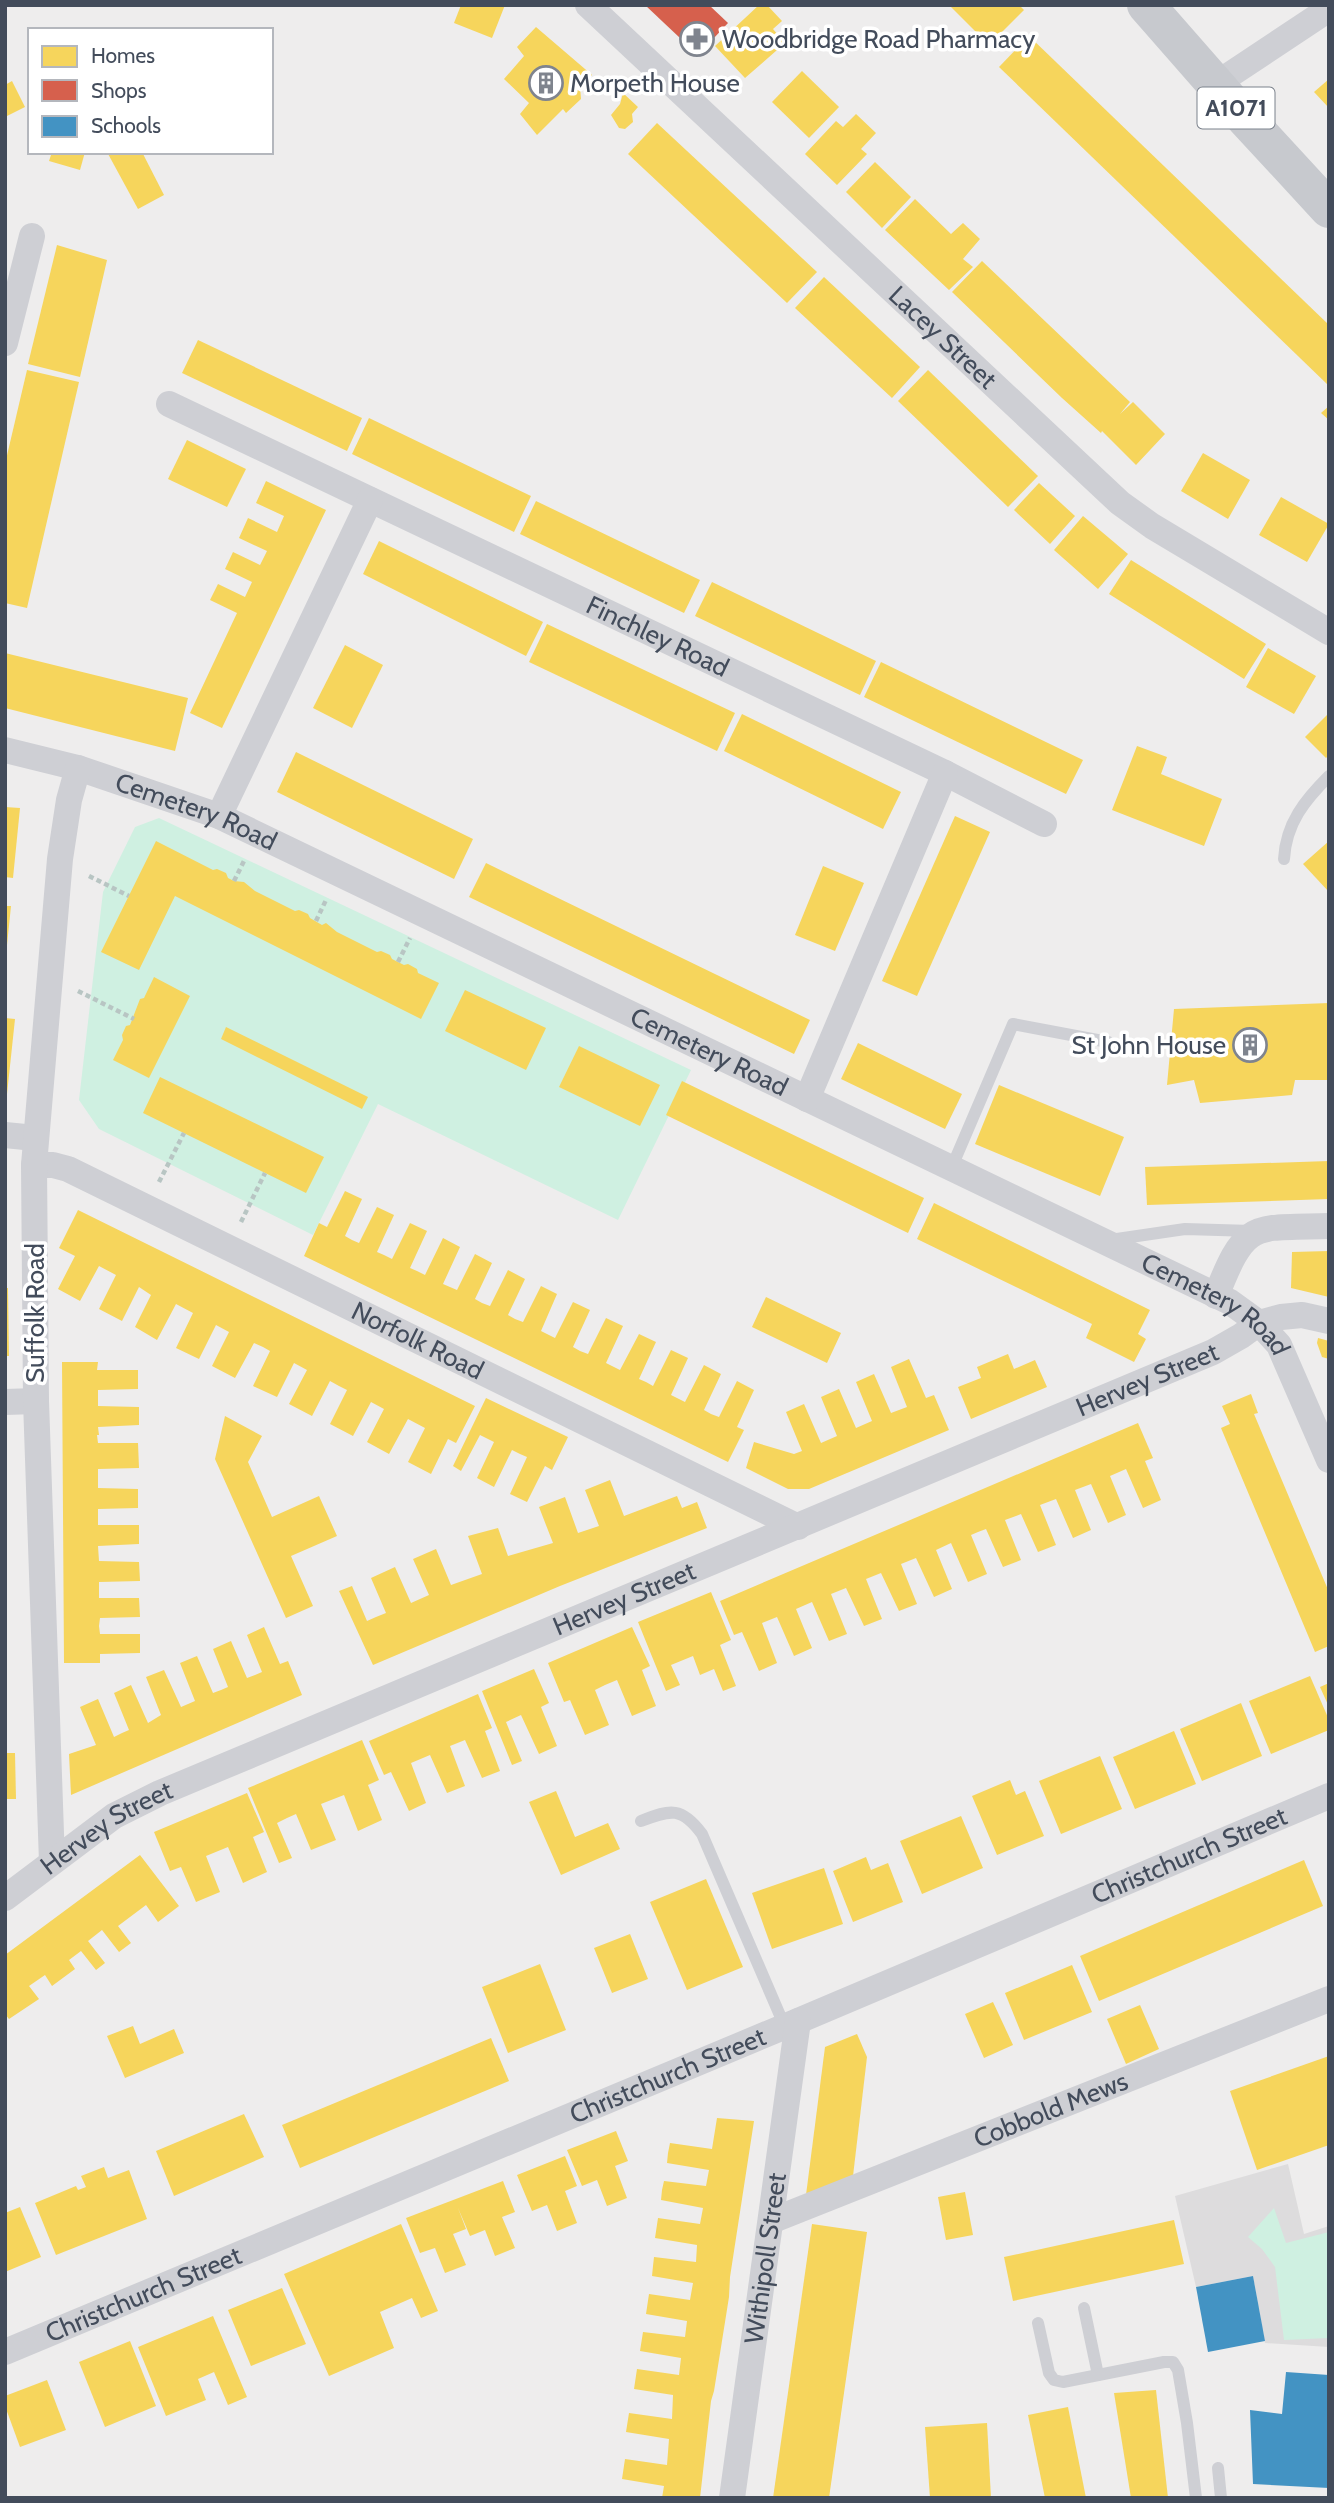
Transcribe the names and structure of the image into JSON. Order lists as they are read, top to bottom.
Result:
{
  "streets": {
    "main road": ["A1071"],
    "street": [
      "Lacey Street",
      "Finchley Road",
      "Cemetery Road",
      "Suffolk Road",
      "Norfolk Road",
      "Hervey Street",
      "Christchurch Street",
      "Cobbold Mews",
      "Withipoll Street"
    ]
  },
  "crossings": [
    ["Cemetery Road", "Suffolk Road"],
    ["Cemetery Road", "Hervey Street"],
    ["Suffolk Road", "Norfolk Road"],
    ["Suffolk Road", "Hervey Street"],
    ["Norfolk Road", "Hervey Street"],
    ["Christchurch Street", "Withipoll Street"],
    ["Cobbold Mews", "Withipoll Street"]
  ],
  "places": {
    "pharmacy": ["Woodbridge Road Pharmacy"],
    "building": ["Morpeth House", "St John House"]
  },
  "legend": ["Homes", "Shops", "Schools"]
}
